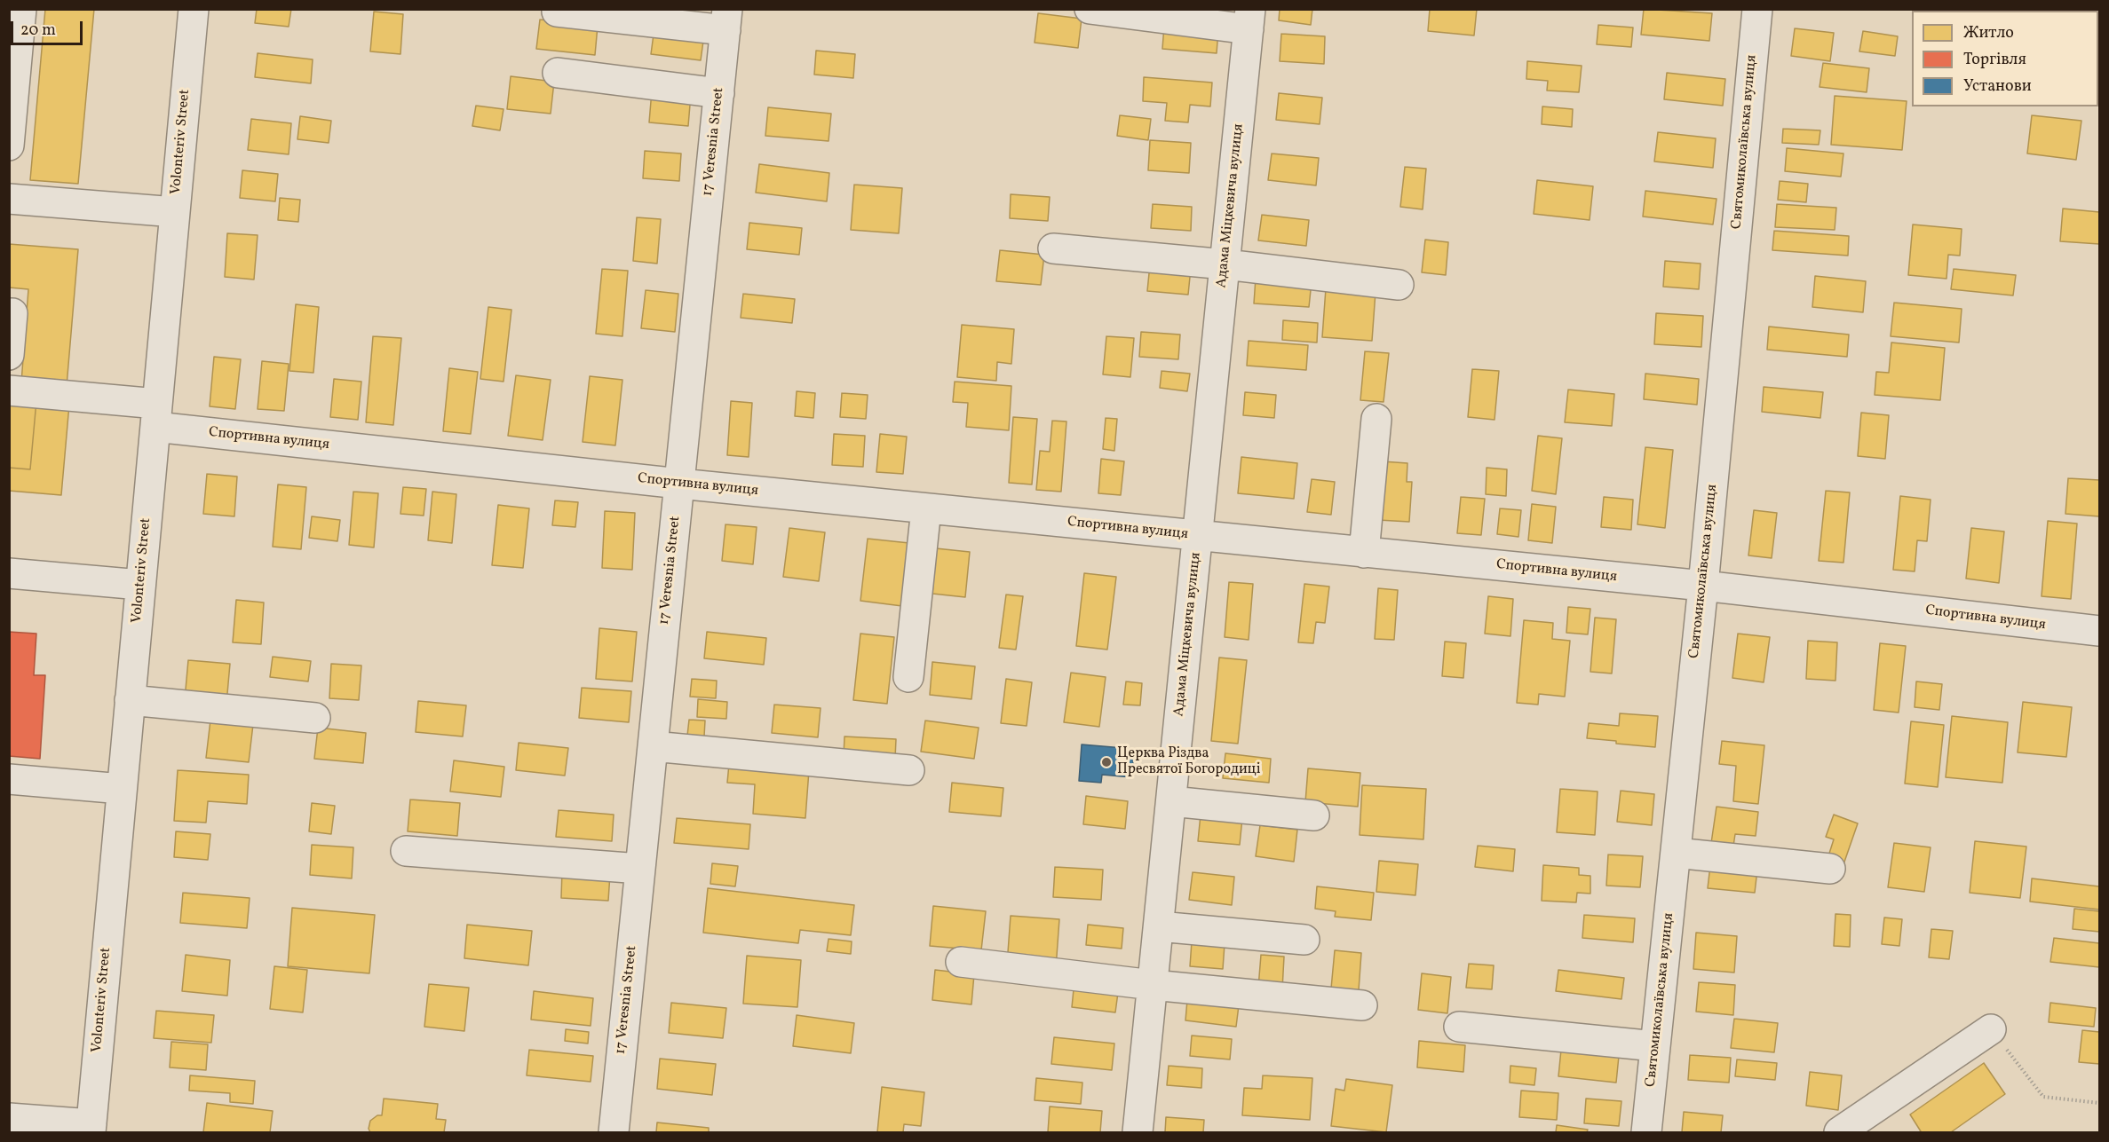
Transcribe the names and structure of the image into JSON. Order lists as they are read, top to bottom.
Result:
{
  "streets": {
    "street": [
      "Volonteriv Street",
      "17 Veresnia Street",
      "Святомиколаївська вулиця",
      "Адама Міцкевича вулиця",
      "Спортивна вулиця"
    ]
  },
  "crossings": [
    ["Volonteriv Street", "Спортивна вулиця"],
    ["17 Veresnia Street", "Спортивна вулиця"],
    ["Святомиколаївська вулиця", "Спортивна вулиця"],
    ["Адама Міцкевича вулиця", "Спортивна вулиця"]
  ],
  "places": ["Церква Різдва Пресвятої Богородиці"],
  "legend": ["Житло", "Торгівля", "Установи"],
  "scale_bar": "20 m"
}
